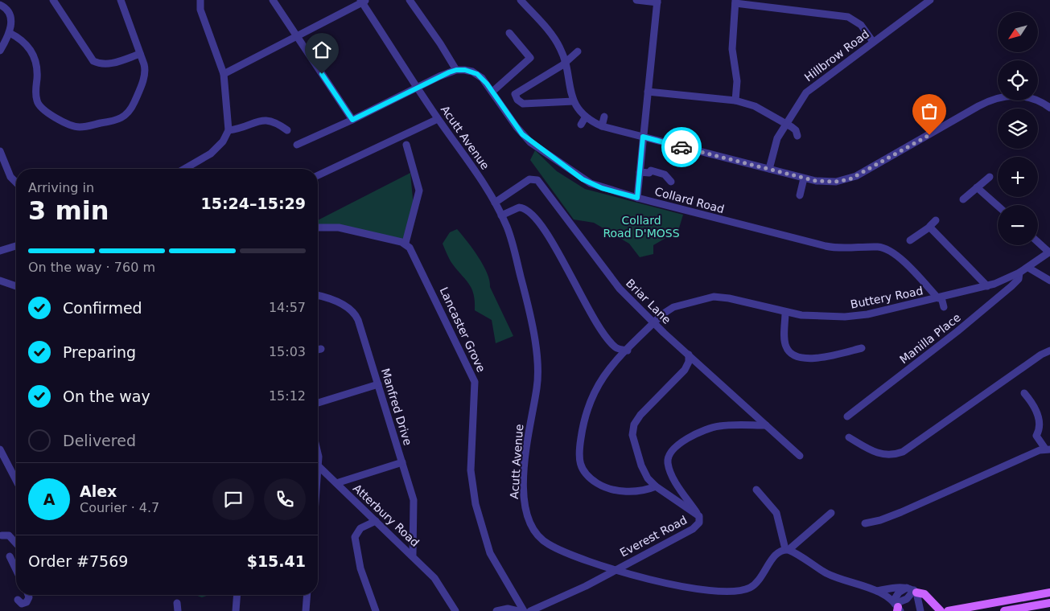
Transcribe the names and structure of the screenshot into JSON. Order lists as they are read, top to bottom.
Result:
{
  "streets": {
    "street": [
      "Hillbrow Road",
      "Acutt Avenue",
      "Collard Road",
      "Buttery Road",
      "Briar Lane",
      "Lancaster Grove",
      "Manilla Place",
      "Manfred Drive",
      "Atterbury Road",
      "Everest Road"
    ]
  },
  "crossings": [
    ["Acutt Avenue", "Briar Lane"],
    ["Acutt Avenue", "Everest Road"],
    ["Collard Road", "Buttery Road"],
    ["Buttery Road", "Briar Lane"],
    ["Buttery Road", "Manilla Place"],
    ["Buttery Road", "Everest Road"],
    ["Briar Lane", "Everest Road"],
    ["Manfred Drive", "Atterbury Road"]
  ],
  "parks": ["Collard Road D'MOSS"],
  "north": "bottom left",
  "page": {
    "map_buttons": ["+", "−"],
    "heading": ["3 min", "Arriving in", "15:24–15:29"],
    "panel": [
      "Alex",
      "Courier · 4.7",
      "Order #7569",
      "$15.41"
    ],
    "bar": "On the way · 760 m",
    "list": [
      ["Confirmed", "14:57"],
      ["Preparing", "15:03"],
      ["On the way", "15:12"],
      "Delivered"
    ],
    "round": "A"
  }
}
